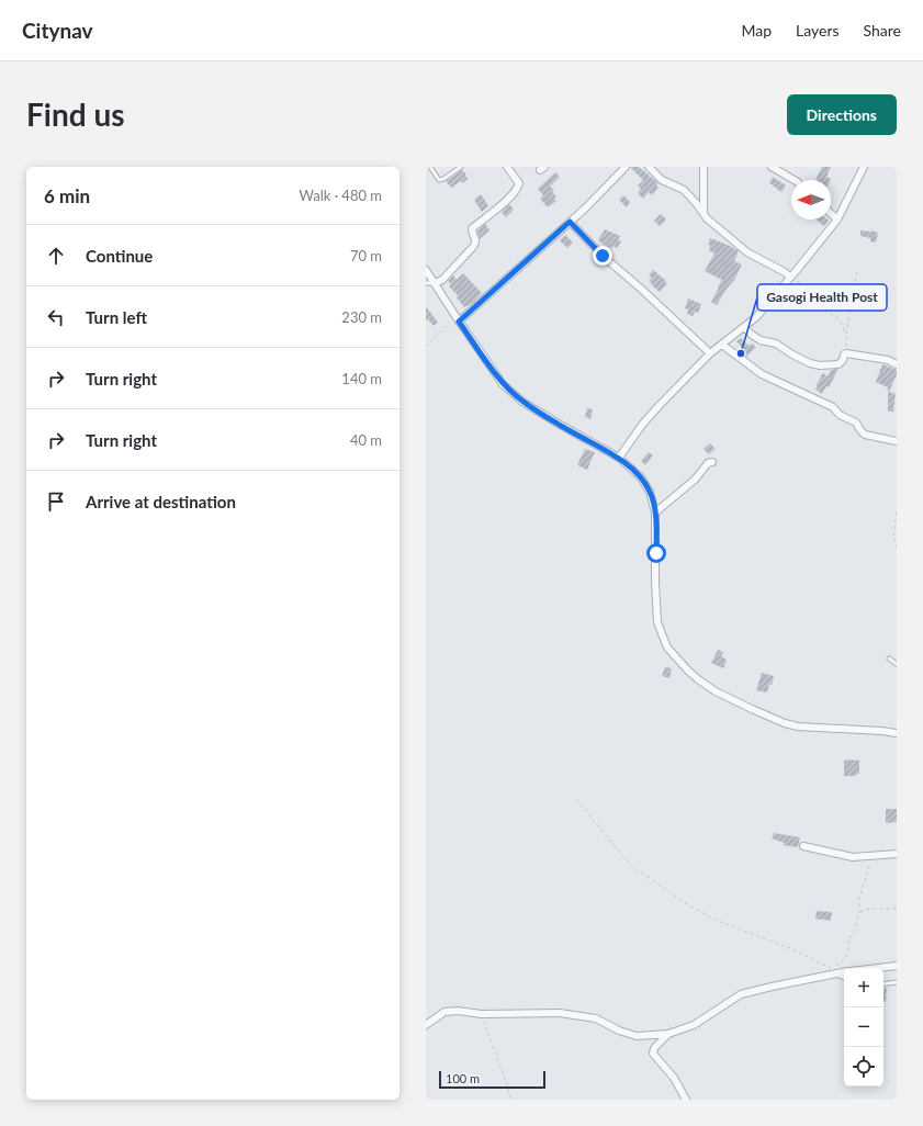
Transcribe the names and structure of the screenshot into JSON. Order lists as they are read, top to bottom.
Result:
{
  "places": ["Gasogi Health Post"],
  "scale_bar": "100 m",
  "north": "left",
  "page": {
    "header": "Citynav",
    "nav": ["Map", "Layers", "Share"],
    "buttons": "Directions",
    "title": "Find us",
    "heading": ["6 min", "Walk · 480 m"],
    "list": [
      ["Continue", "70 m"],
      ["Turn left", "230 m"],
      ["Turn right", "140 m"],
      ["Turn right", "40 m"],
      "Arrive at destination"
    ],
    "map_buttons": ["+", "−"],
    "scale": "100 m"
  }
}
